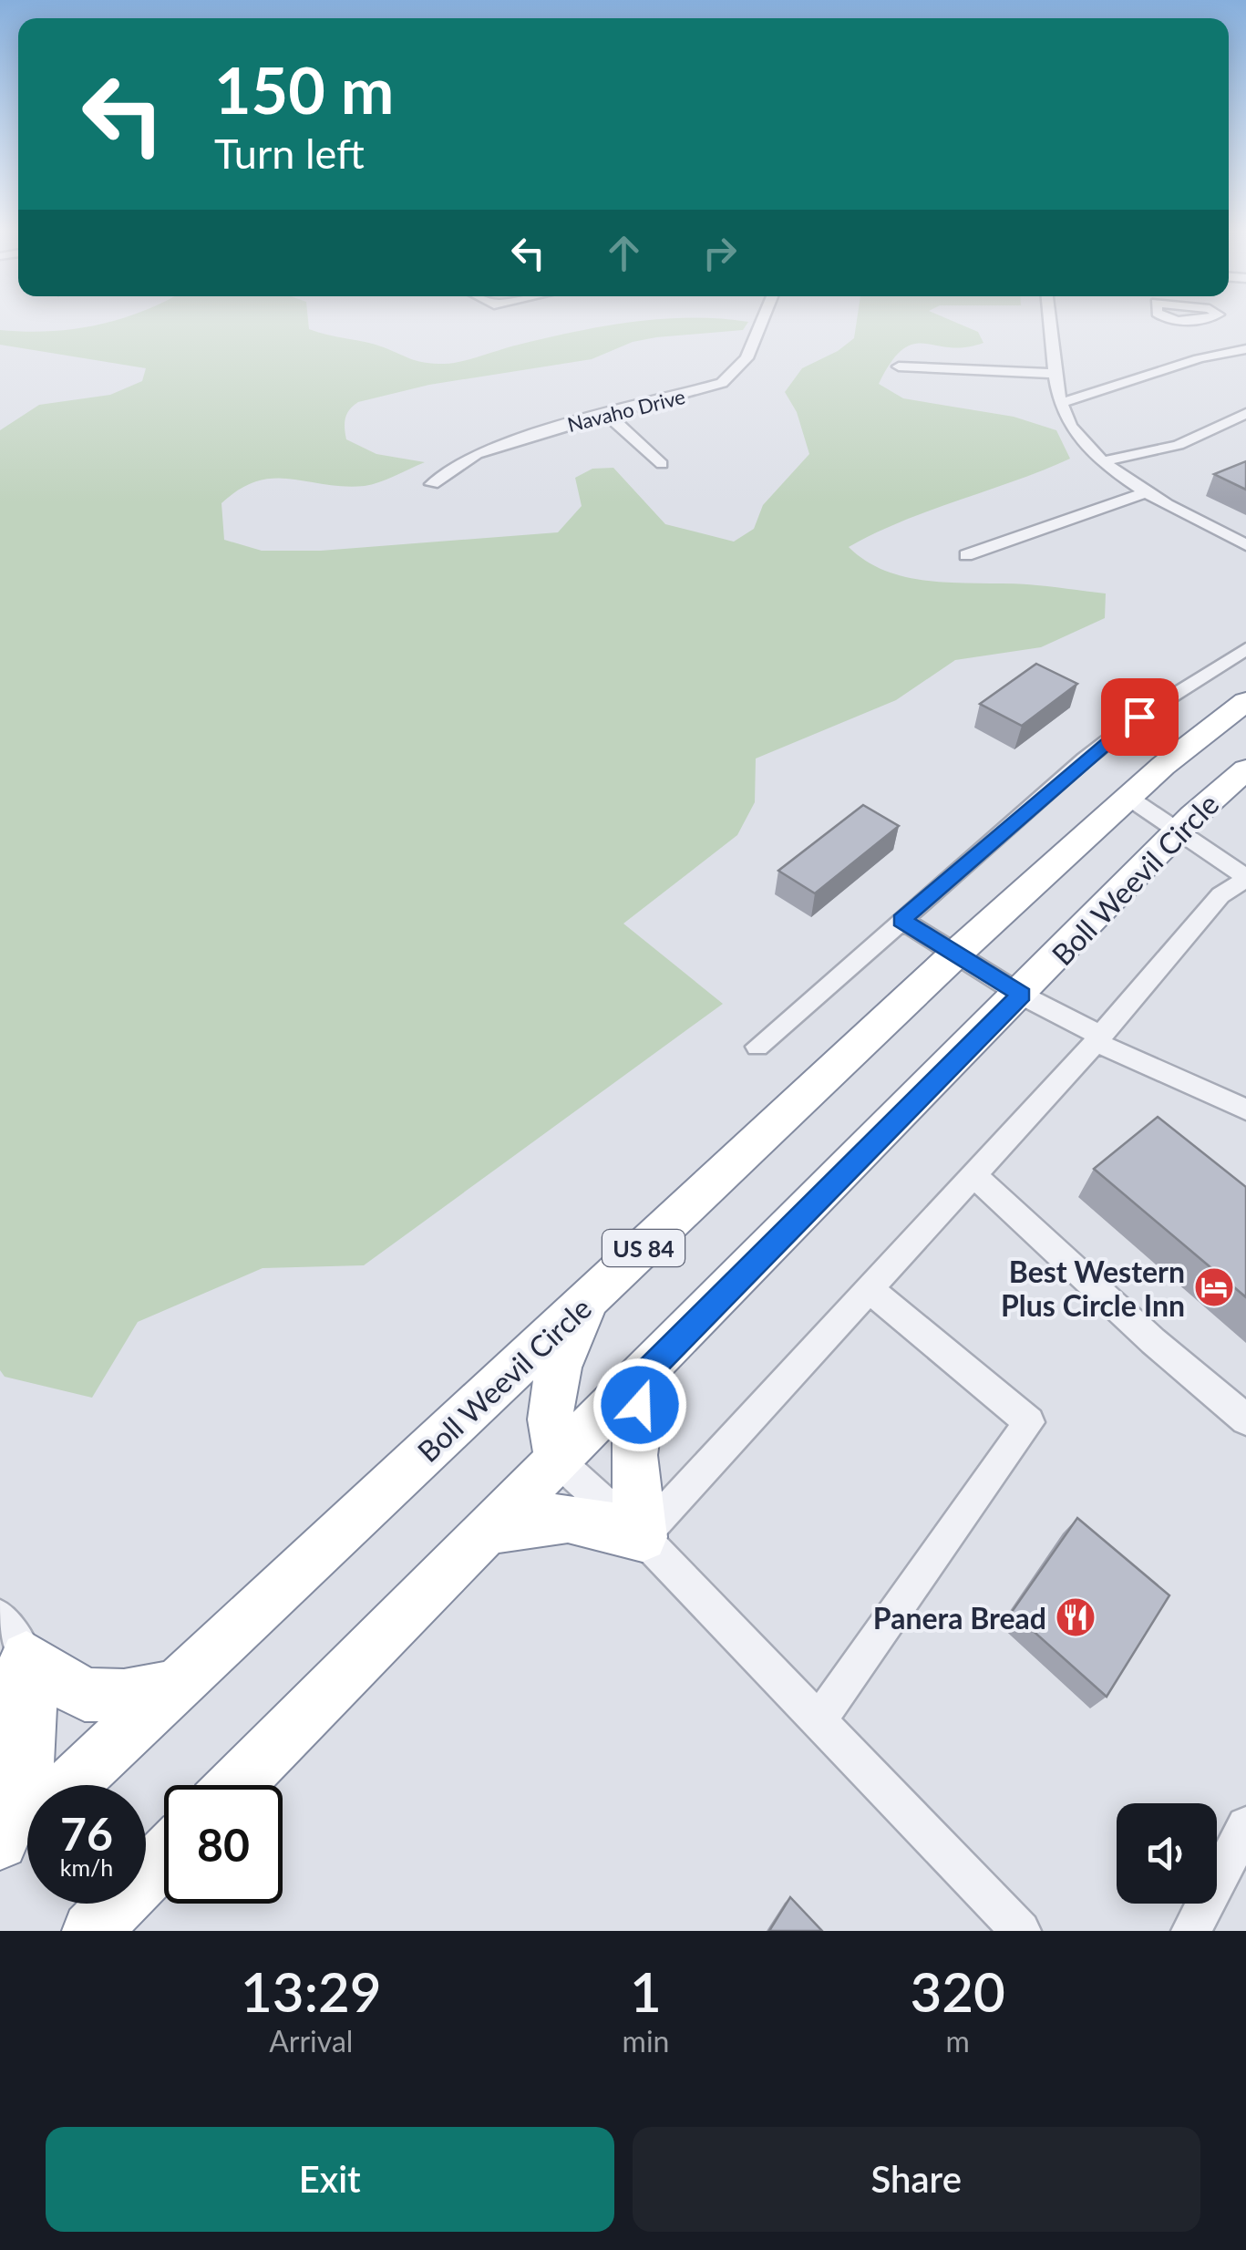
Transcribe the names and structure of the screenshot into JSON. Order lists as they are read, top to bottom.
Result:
{
  "streets": {
    "highway": ["Boll Weevil Circle", "US 84"],
    "street": ["Navaho Drive"]
  },
  "places": {
    "hotel": ["Best Western Plus Circle Inn"],
    "restaurant": ["Panera Bread"]
  },
  "page": {
    "turn": ["150 m", "Turn left"],
    "speed": "76 km/h",
    "limit": "80",
    "eta": [
      "13:29",
      "Arrival",
      "1",
      "min",
      "320",
      "m"
    ],
    "buttons": ["Exit", "Share"]
  }
}
